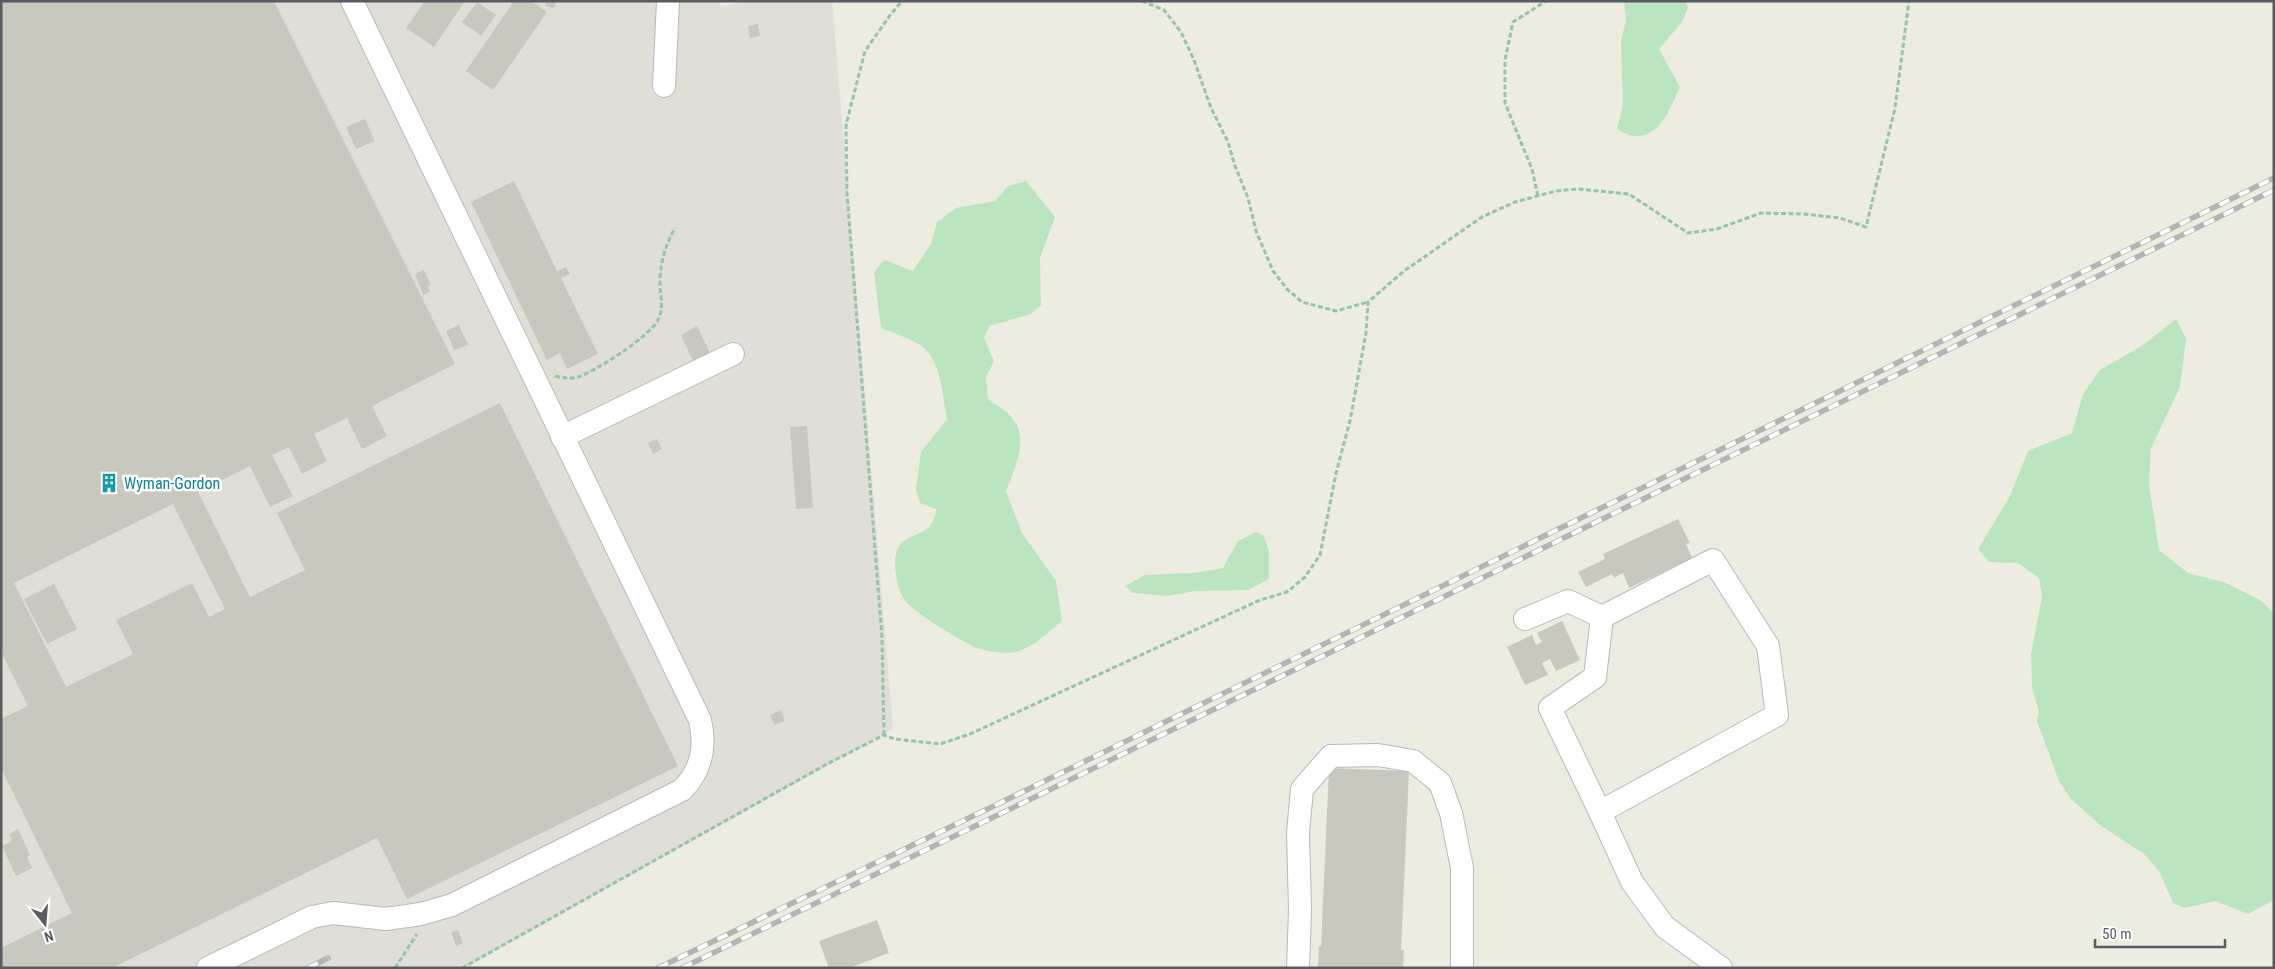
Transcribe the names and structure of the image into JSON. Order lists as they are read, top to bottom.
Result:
{
  "places": {
    "building": ["Wyman-Gordon"]
  },
  "scale_bar": "50 m",
  "north": "bottom"
}
